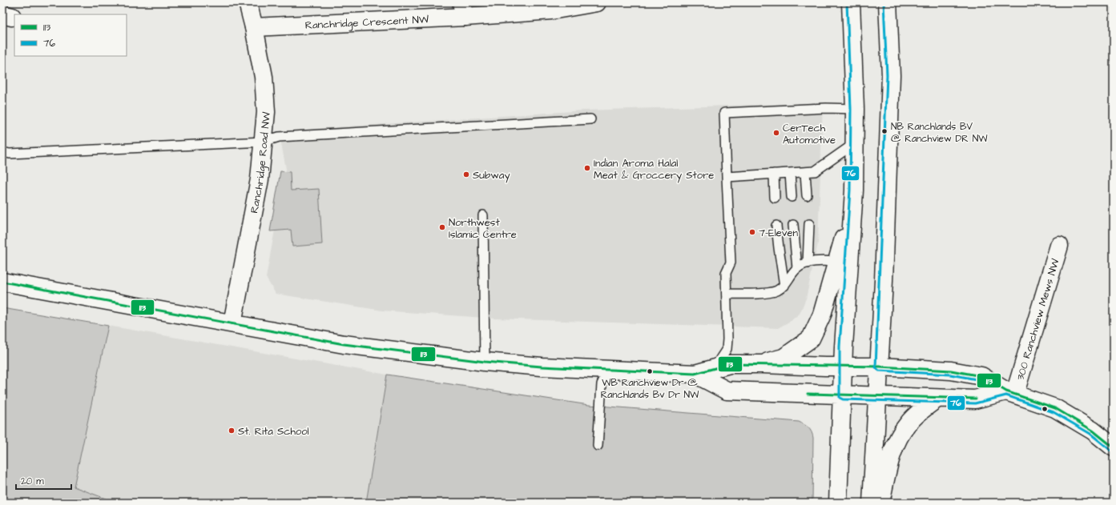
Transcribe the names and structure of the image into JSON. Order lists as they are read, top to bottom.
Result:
{
  "streets": {
    "street": ["Ranchridge Crescent NW", "Ranchridge Road NW", "300 Ranchview Mews NW"]
  },
  "crossings": [
    ["Ranchridge Crescent NW", "Ranchridge Road NW"]
  ],
  "places": [
    "NB Ranchlands BV @ Ranchview DR NW",
    "CerTech Automotive",
    "Indian Aroma Halal Meat & Groccery Store",
    "Subway",
    "Northwest Islamic Centre",
    "7-Eleven",
    "WB Ranchview Dr @ Ranchlands Bv Dr NW",
    "St. Rita School"
  ],
  "lines": ["transit line 76", "transit line 113"],
  "legend": ["113", "76"],
  "scale_bar": "20 m"
}
